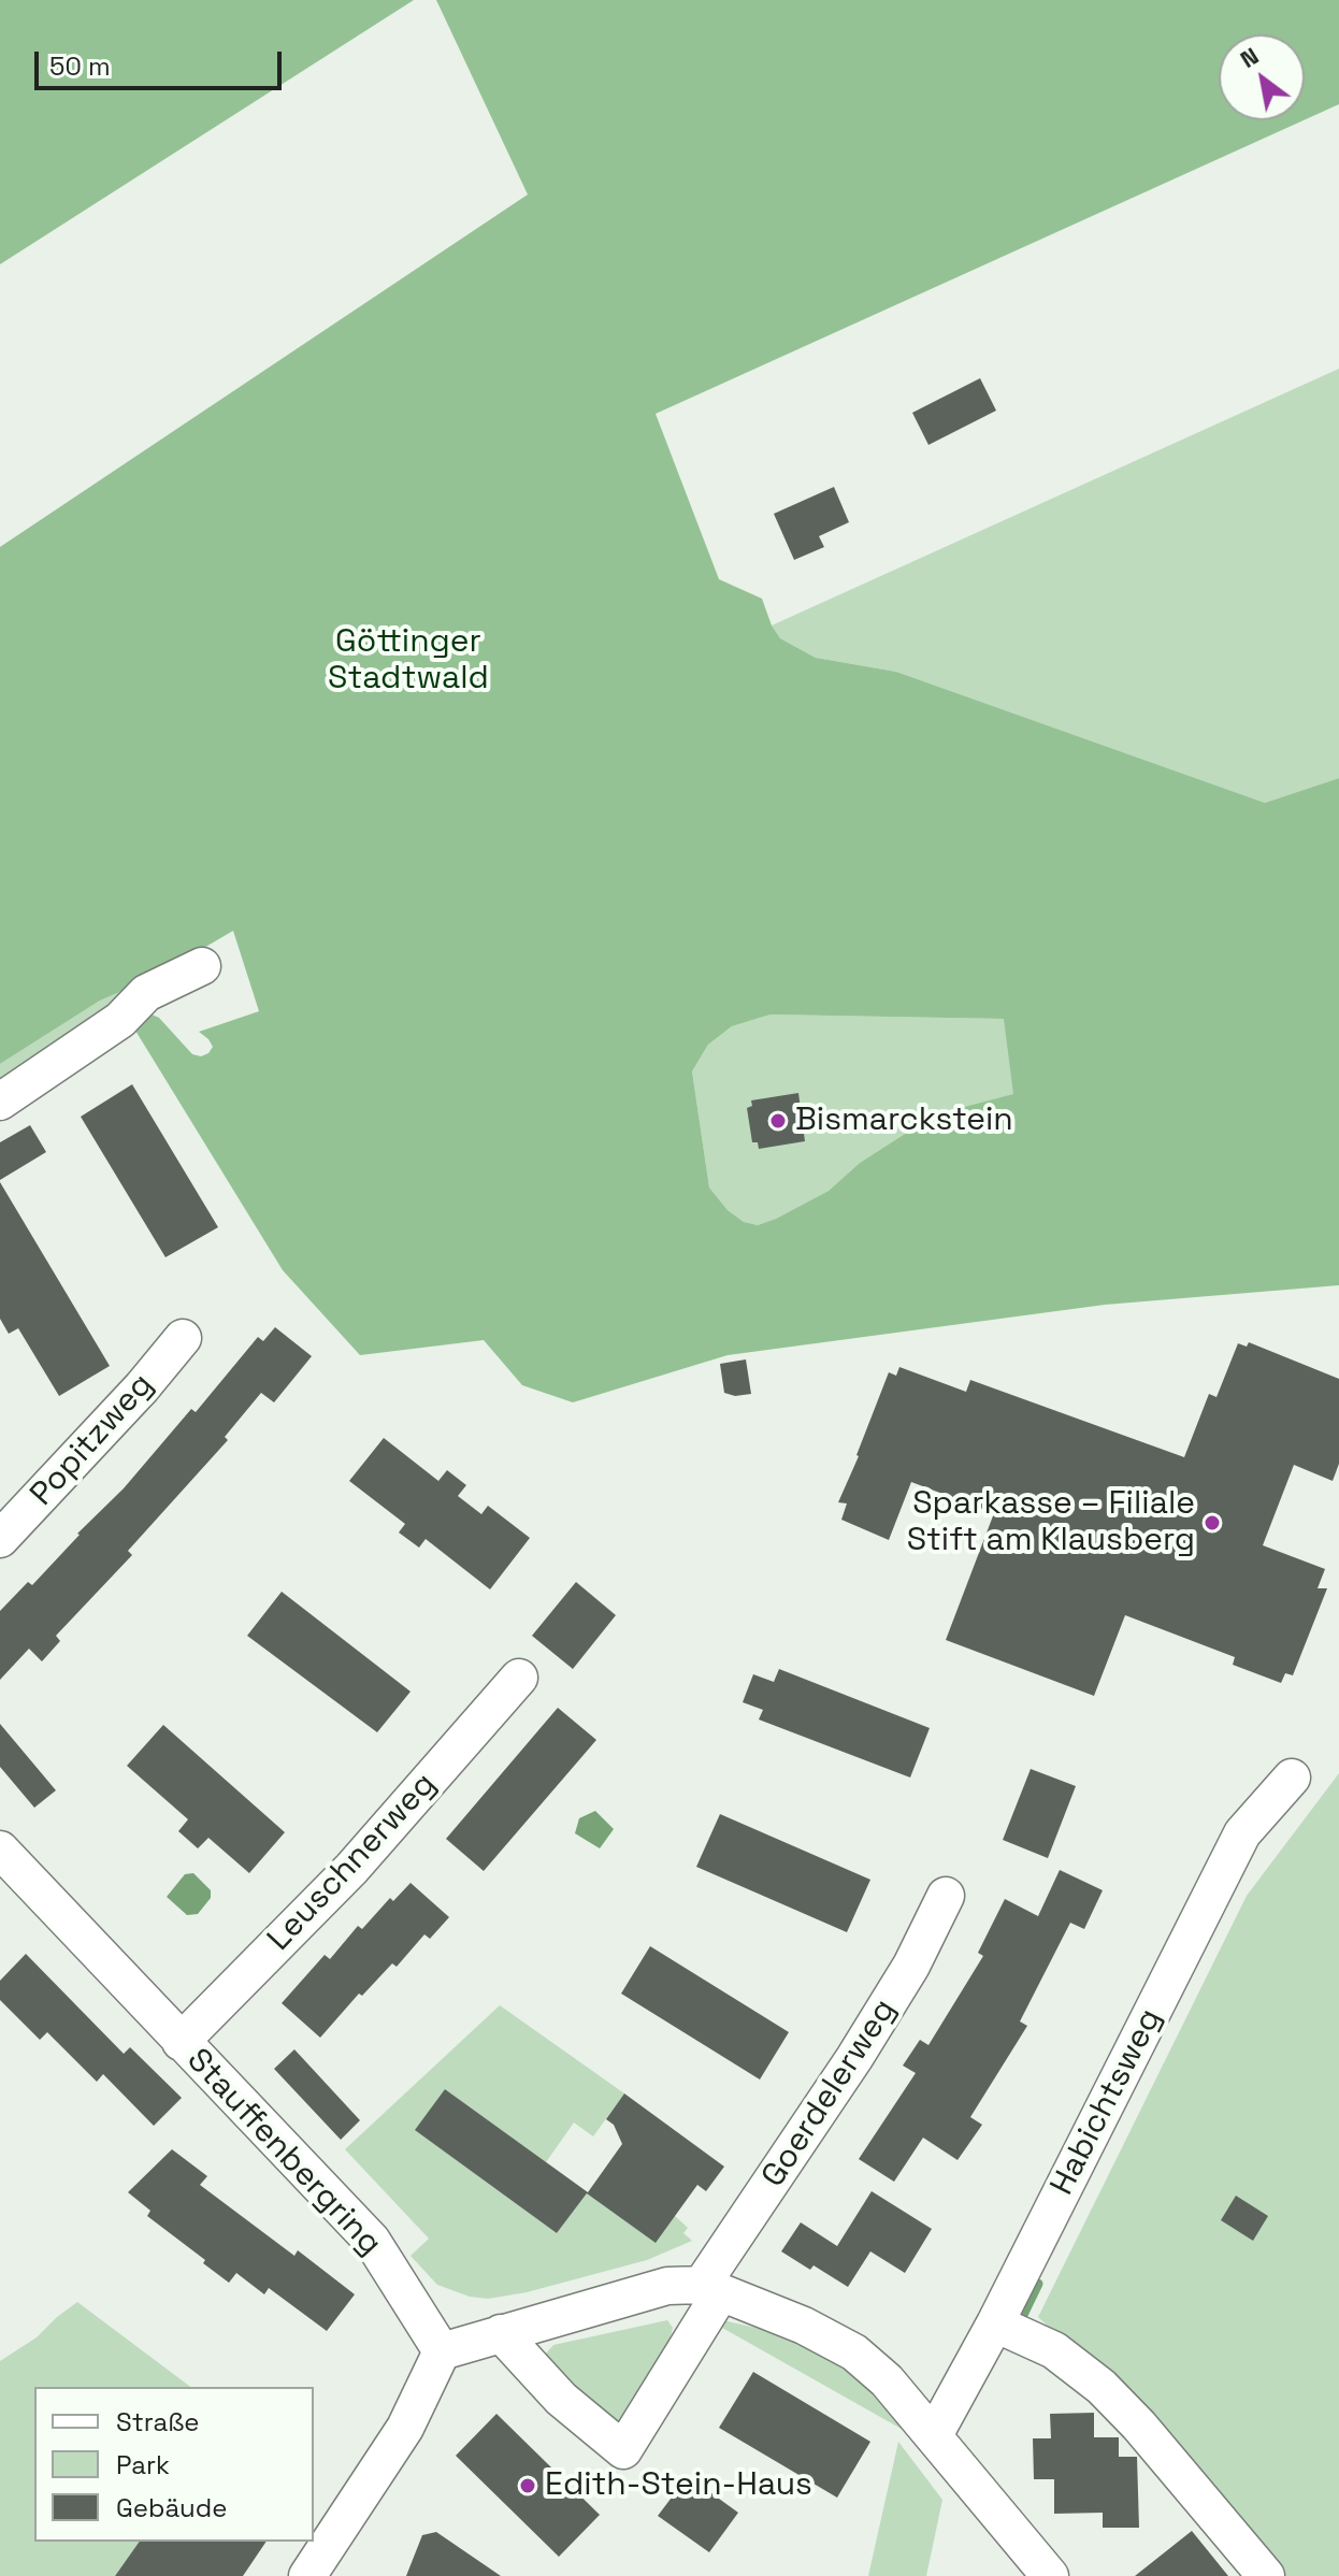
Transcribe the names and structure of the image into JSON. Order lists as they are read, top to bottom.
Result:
{
  "streets": {
    "street": [
      "Popitzweg",
      "Leuschnerweg",
      "Goerdelerweg",
      "Habichtsweg",
      "Stauffenbergring"
    ]
  },
  "crossings": [
    ["Leuschnerweg", "Stauffenbergring"]
  ],
  "parks": ["Göttinger Stadtwald"],
  "places": ["Bismarckstein", "Sparkasse – Filiale Stift am Klausberg", "Edith-Stein-Haus"],
  "legend": ["Straße", "Park", "Gebäude"],
  "scale_bar": "50 m",
  "north": "top left"
}
